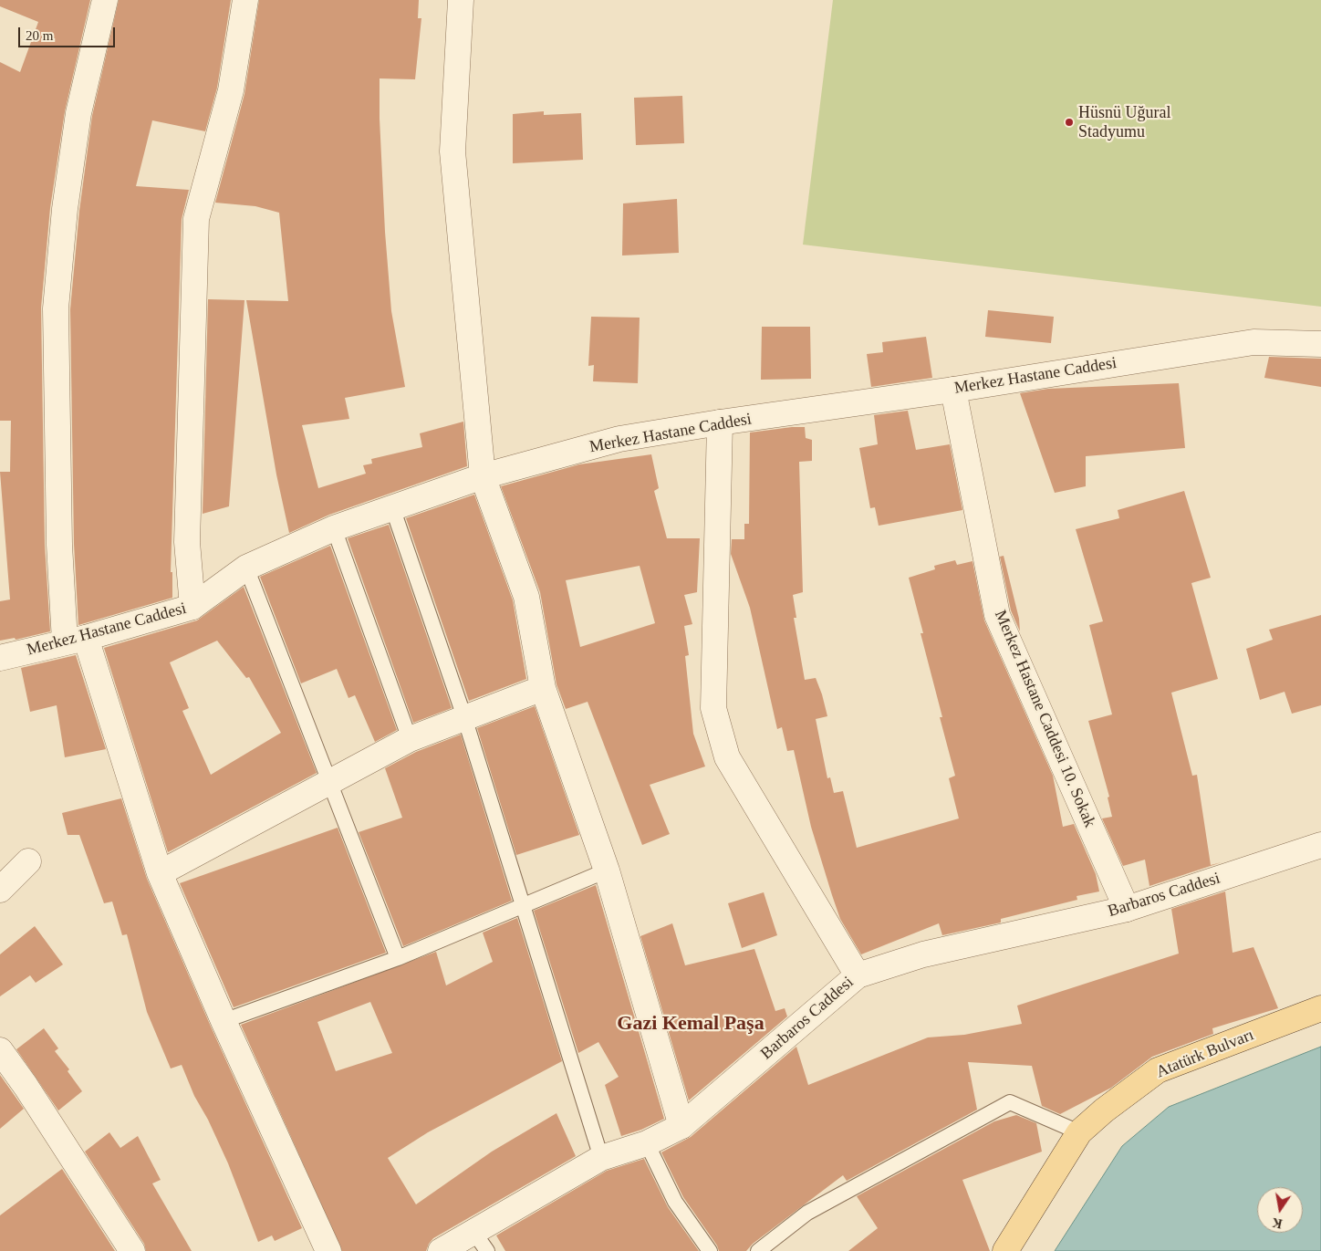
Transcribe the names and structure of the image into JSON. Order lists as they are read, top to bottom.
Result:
{
  "streets": {
    "main road": ["Atatürk Bulvarı"],
    "street": ["Merkez Hastane Caddesi", "Merkez Hastane Caddesi 10. Sokak", "Barbaros Caddesi"]
  },
  "crossings": [
    ["Merkez Hastane Caddesi", "Merkez Hastane Caddesi 10. Sokak"],
    ["Merkez Hastane Caddesi 10. Sokak", "Barbaros Caddesi"]
  ],
  "districts": ["Gazi Kemal Paşa"],
  "places": ["Hüsnü Uğural Stadyumu"],
  "scale_bar": "20 m",
  "north": "bottom"
}
